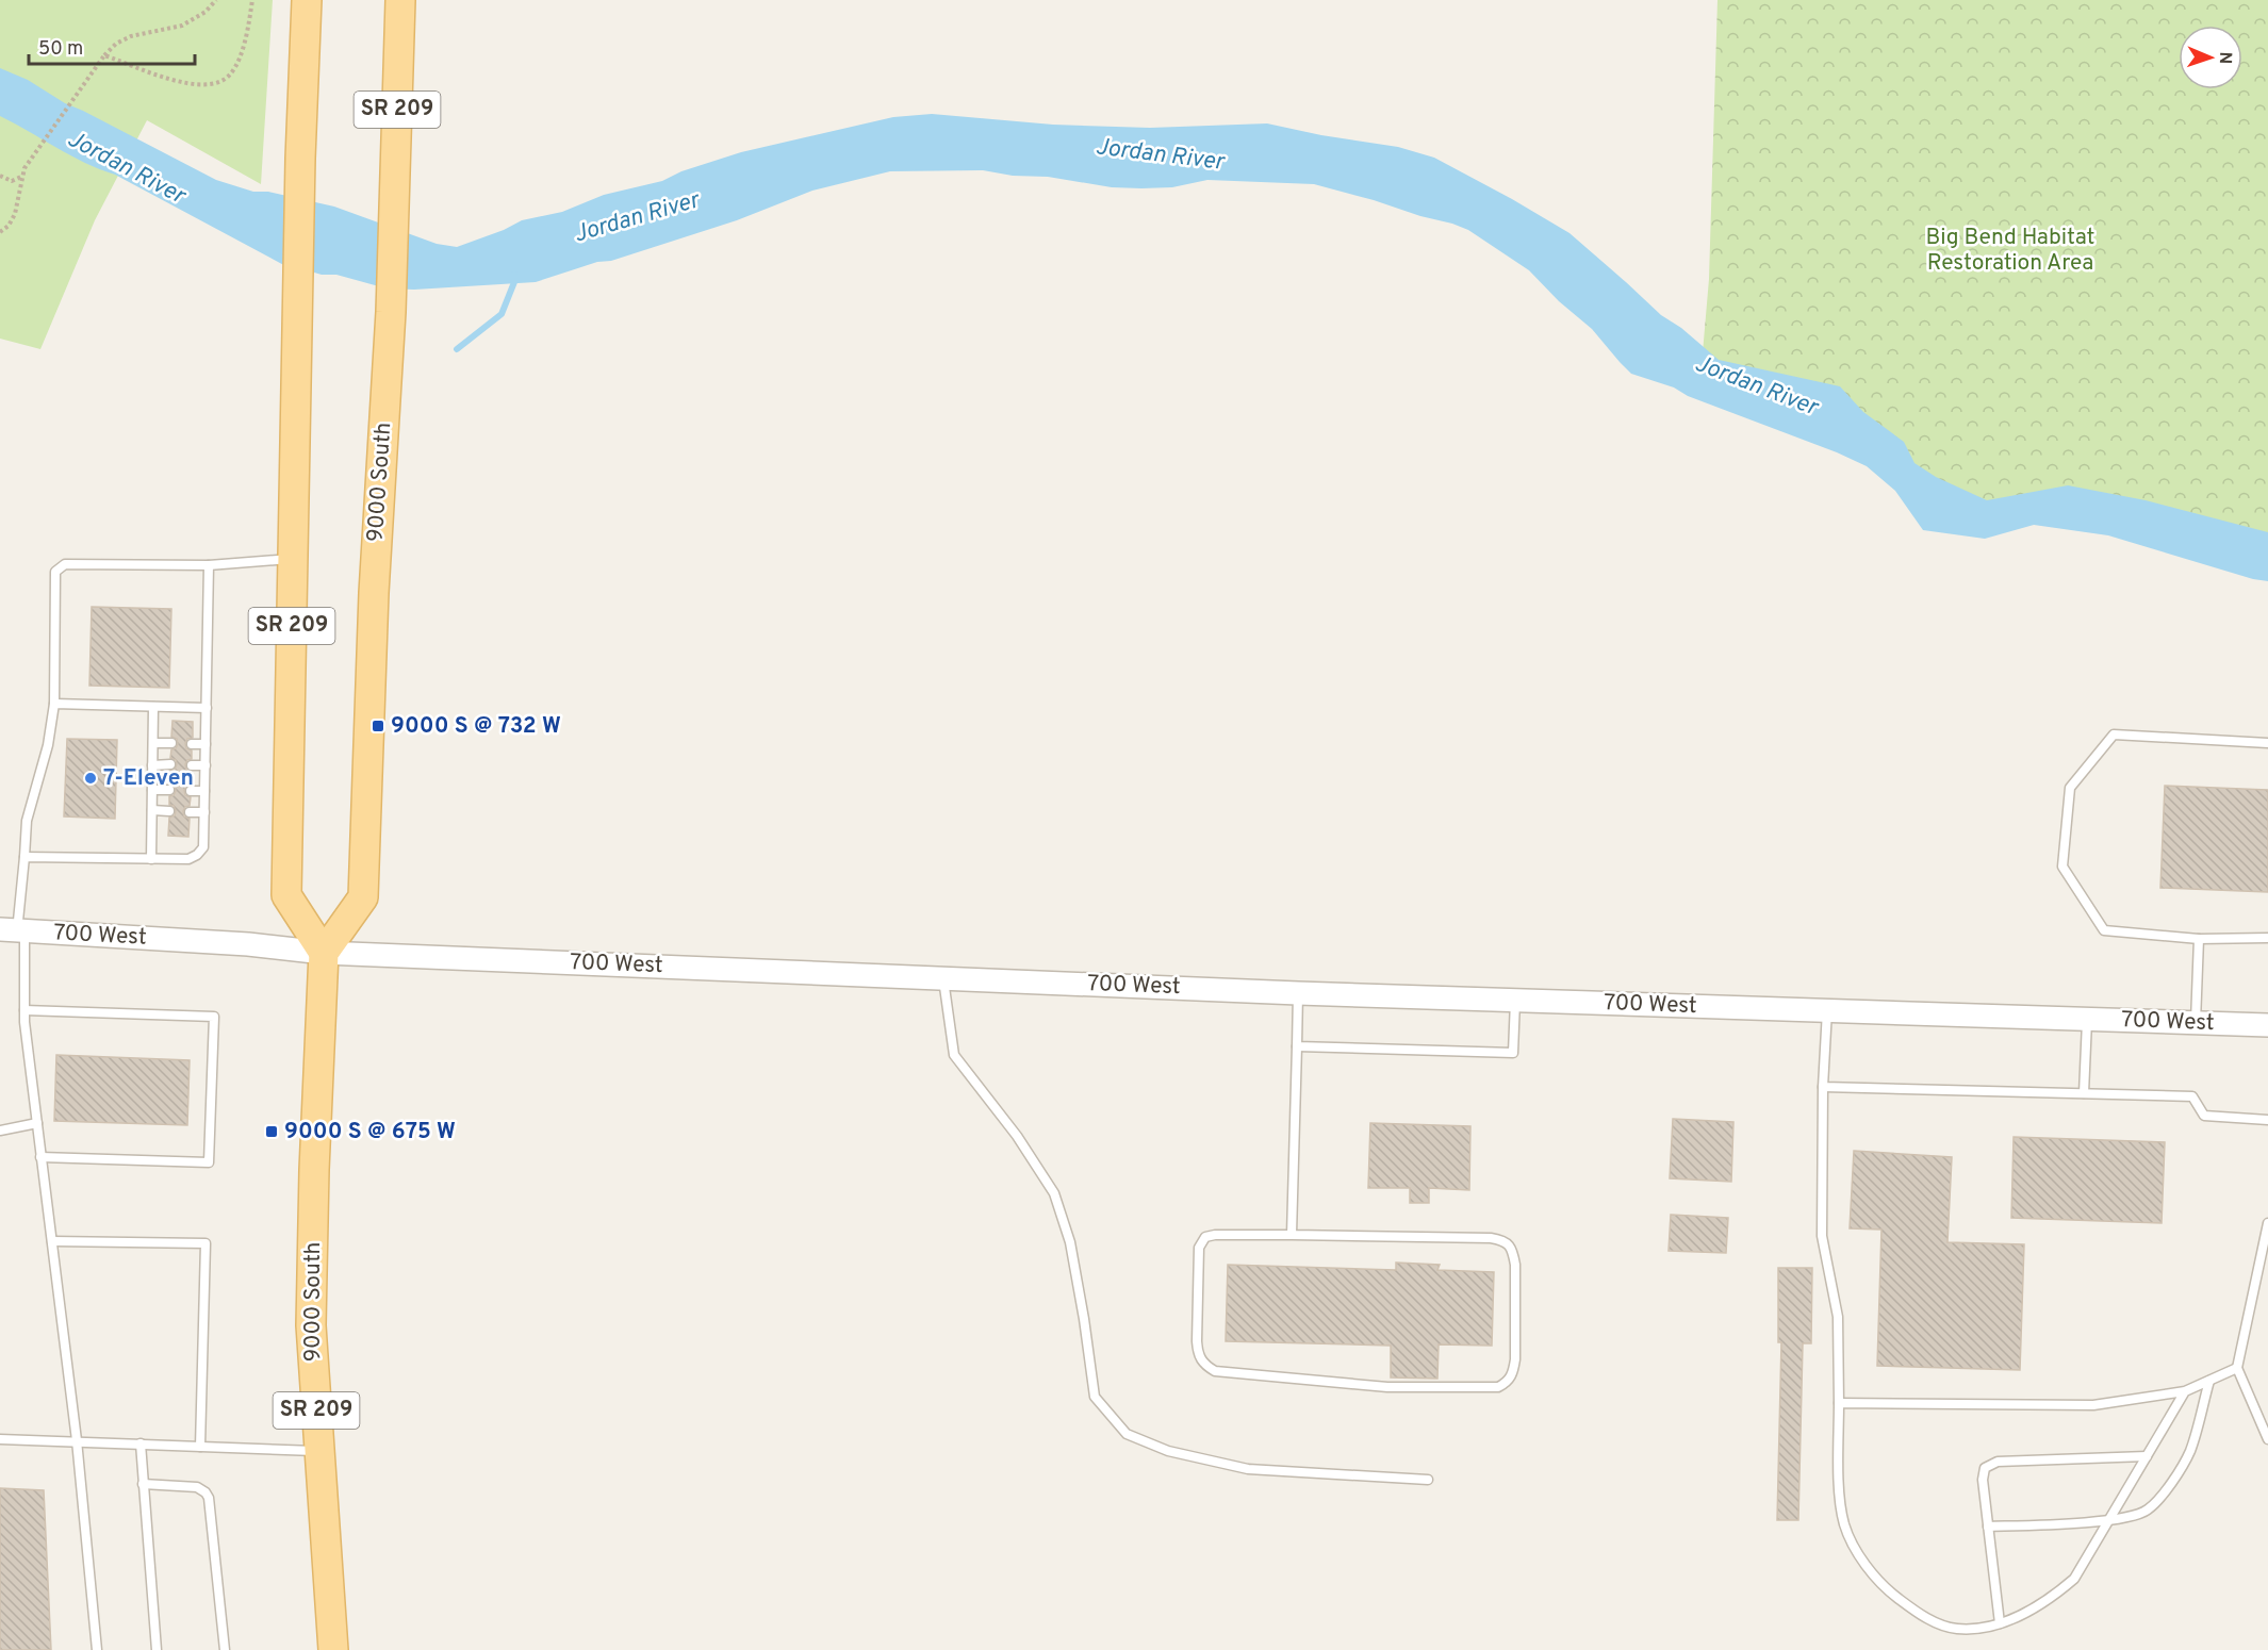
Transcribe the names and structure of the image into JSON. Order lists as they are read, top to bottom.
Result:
{
  "streets": {
    "main road": ["SR 209", "9000 South"],
    "street": ["700 West"]
  },
  "crossings": [
    ["SR 209", "9000 South"],
    ["SR 209", "700 West"],
    ["9000 South", "700 West"]
  ],
  "water": ["Jordan River"],
  "parks": ["Big Bend Habitat Restoration Area"],
  "places": {
    "transit": ["9000 S @ 732 W", "9000 S @ 675 W"],
    "other": ["7-Eleven"]
  },
  "scale_bar": "50 m",
  "north": "right"
}
